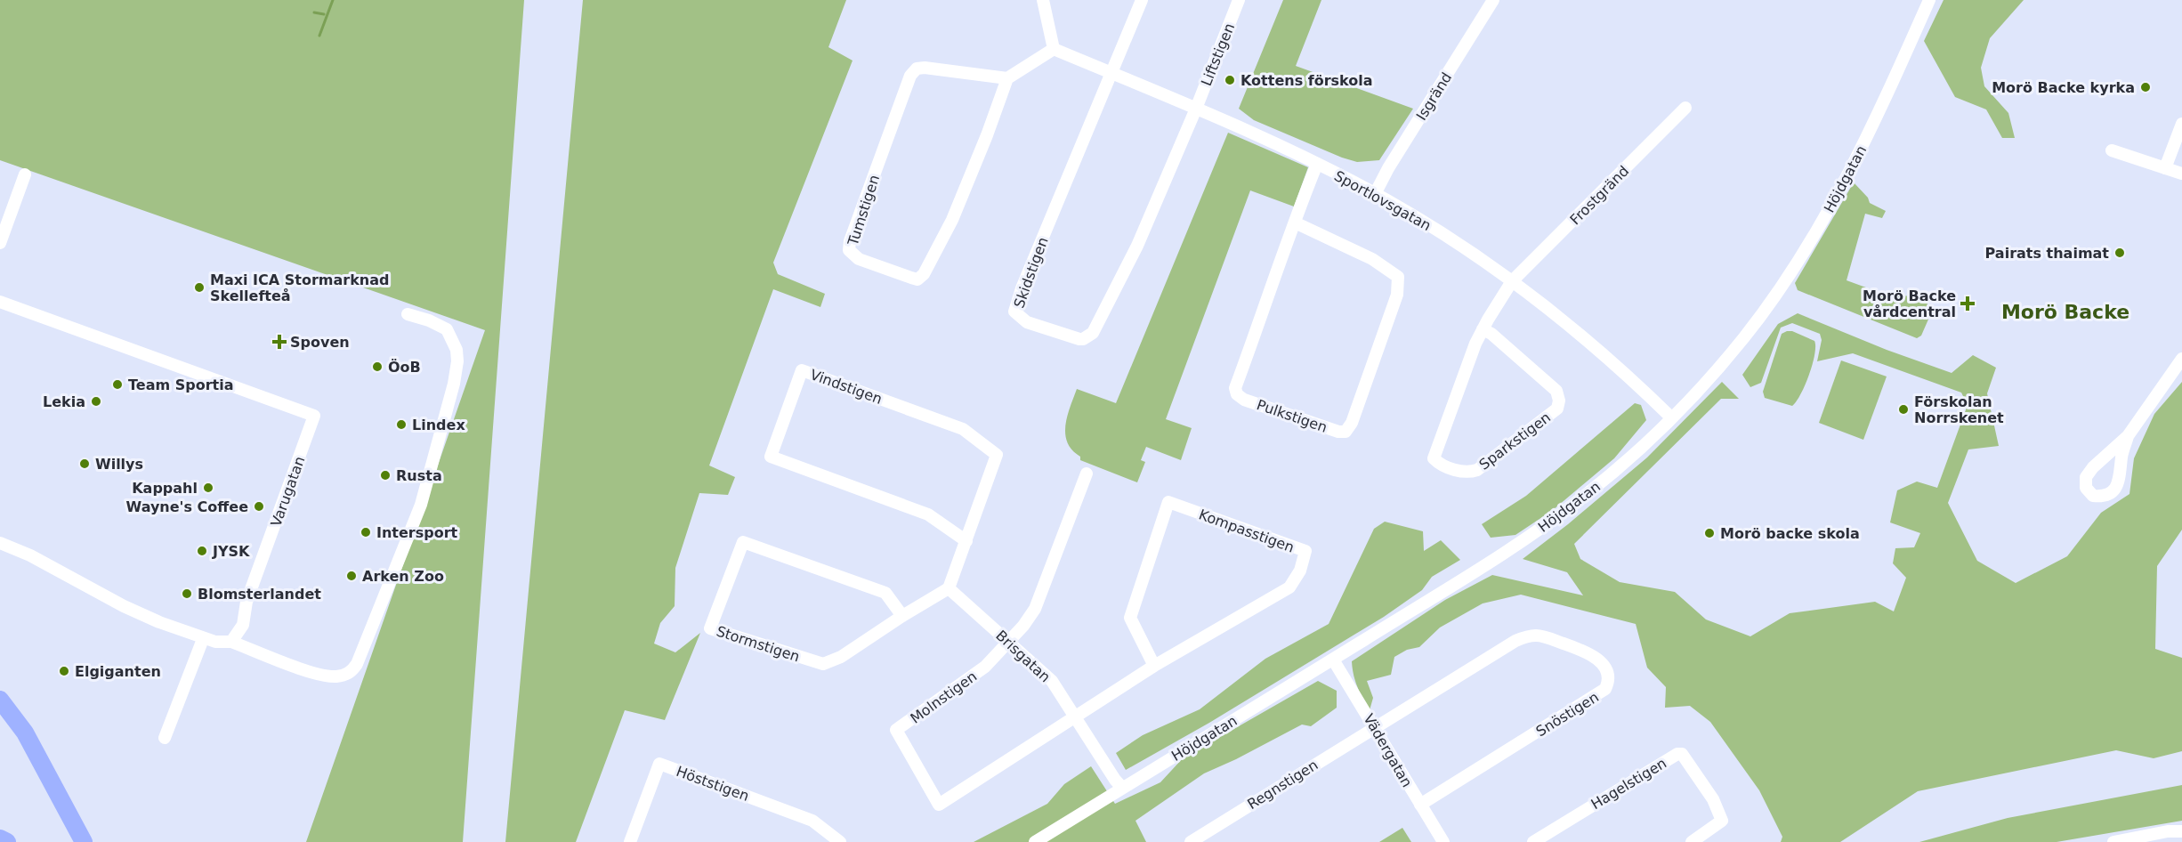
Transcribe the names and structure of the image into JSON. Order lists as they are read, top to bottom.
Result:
{
  "streets": {
    "street": [
      "Liftstigen",
      "Isgränd",
      "Höjdgatan",
      "Frostgränd",
      "Sportlovsgatan",
      "Tumstigen",
      "Skidstigen",
      "Vindstigen",
      "Pulkstigen",
      "Sparkstigen",
      "Varugatan",
      "Kompasstigen",
      "Stormstigen",
      "Brisgatan",
      "Molnstigen",
      "Snöstigen",
      "Vädergatan",
      "Höststigen",
      "Hagelstigen",
      "Regnstigen"
    ]
  },
  "crossings": [
    ["Liftstigen", "Sportlovsgatan"],
    ["Liftstigen", "Skidstigen"],
    ["Isgränd", "Sportlovsgatan"],
    ["Höjdgatan", "Sportlovsgatan"],
    ["Höjdgatan", "Brisgatan"],
    ["Höjdgatan", "Vädergatan"],
    ["Frostgränd", "Sportlovsgatan"],
    ["Frostgränd", "Sparkstigen"],
    ["Sportlovsgatan", "Skidstigen"],
    ["Sportlovsgatan", "Pulkstigen"],
    ["Sportlovsgatan", "Sparkstigen"],
    ["Vindstigen", "Stormstigen"],
    ["Vindstigen", "Brisgatan"],
    ["Kompasstigen", "Brisgatan"],
    ["Kompasstigen", "Molnstigen"],
    ["Stormstigen", "Brisgatan"],
    ["Brisgatan", "Molnstigen"],
    ["Snöstigen", "Vädergatan"],
    ["Snöstigen", "Regnstigen"],
    ["Vädergatan", "Regnstigen"]
  ],
  "districts": ["Morö Backe"],
  "places": {
    "other": [
      "Kottens förskola",
      "Morö Backe kyrka",
      "Pairats thaimat",
      "Maxi ICA Stormarknad Skellefteå",
      "ÖoB",
      "Team Sportia",
      "Lekia",
      "Förskolan Norrskenet",
      "Lindex",
      "Willys",
      "Rusta",
      "Kappahl",
      "Wayne's Coffee",
      "Intersport",
      "Morö backe skola",
      "JYSK",
      "Arken Zoo",
      "Blomsterlandet",
      "Elgiganten"
    ],
    "health": ["Morö Backe vårdcentral", "Spoven"]
  }
}
